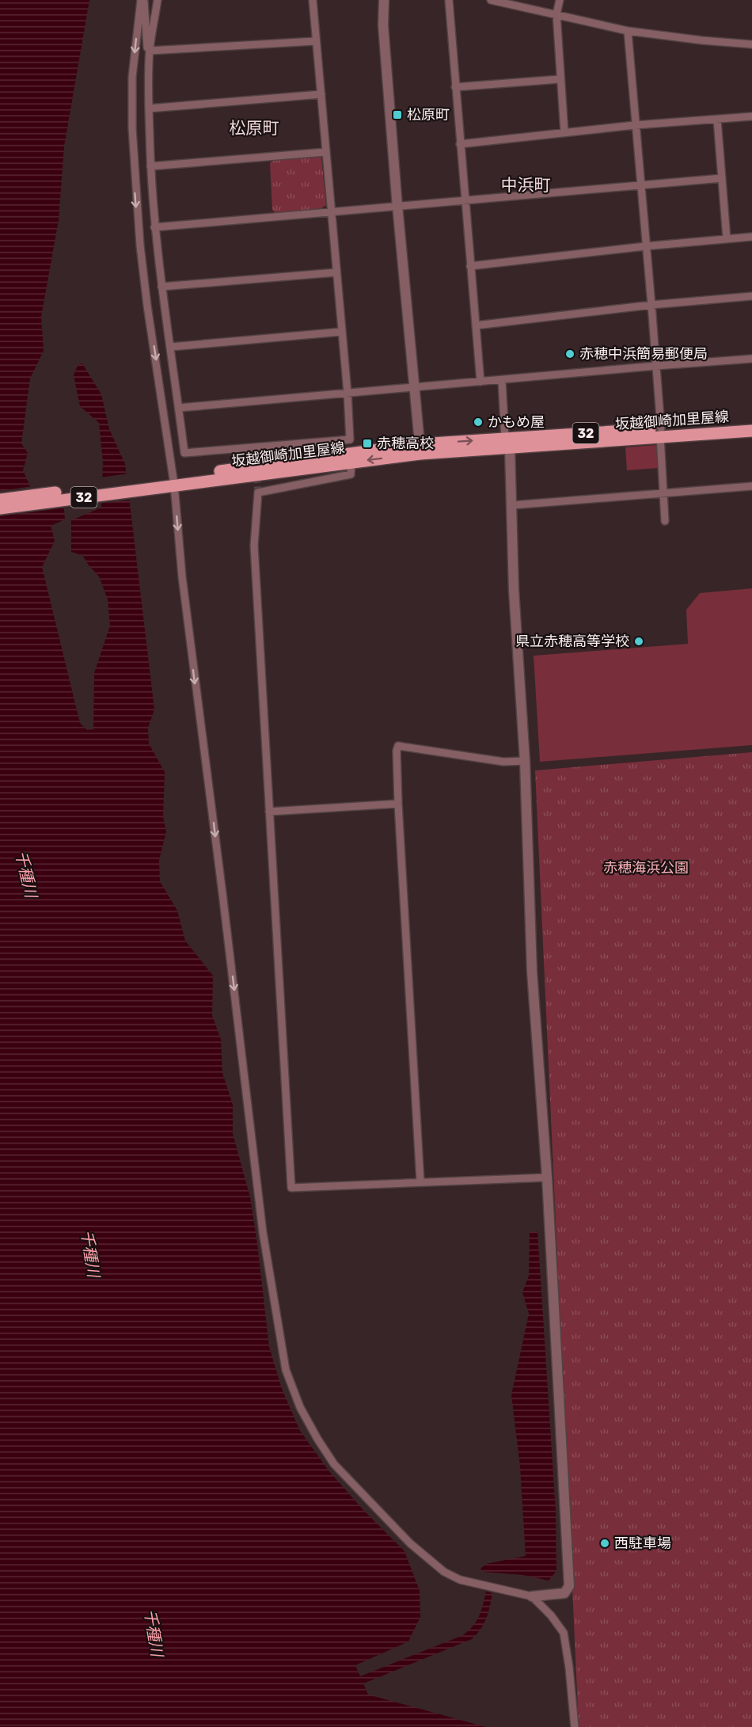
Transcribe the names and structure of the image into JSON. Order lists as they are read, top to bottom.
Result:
{
  "streets": {
    "main road": ["坂越御崎加里屋線", "32"]
  },
  "districts": ["松原町", "中浜町"],
  "water": ["千種川"],
  "parks": ["赤穂海浜公園"],
  "places": {
    "transit": ["松原町", "赤穂高校"],
    "other": [
      "赤穂中浜簡易郵便局",
      "かもめ屋",
      "県立赤穂高等学校",
      "西駐車場"
    ]
  }
}
